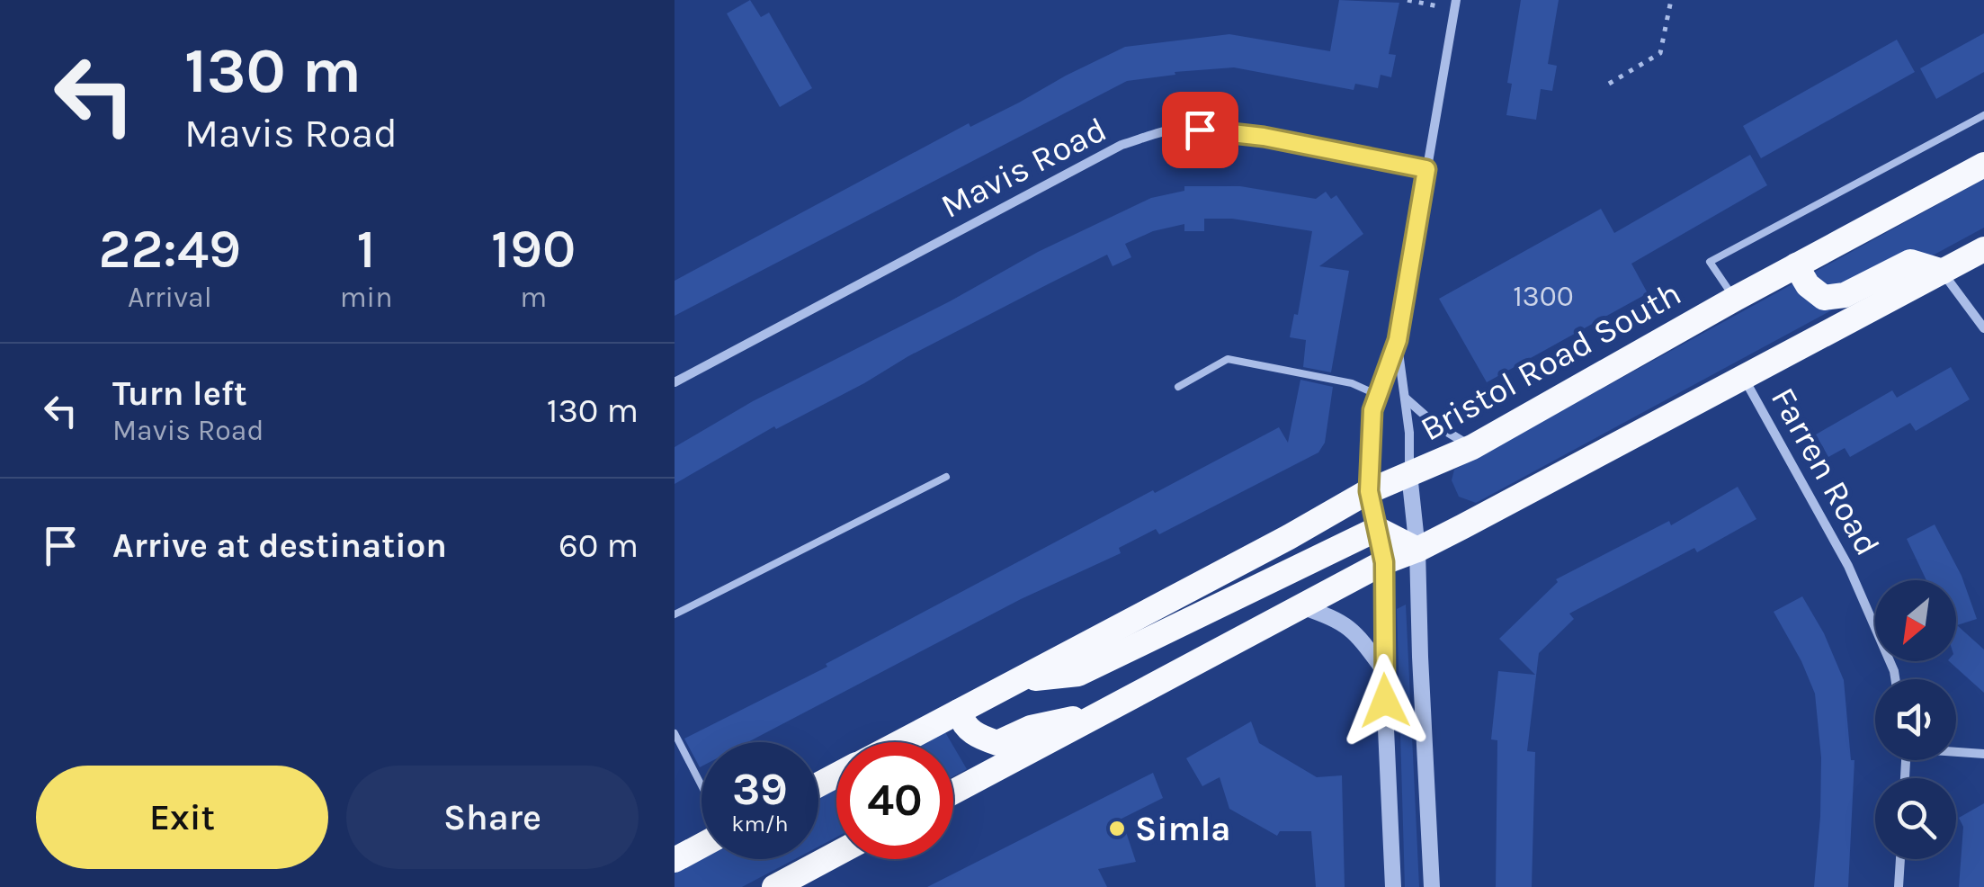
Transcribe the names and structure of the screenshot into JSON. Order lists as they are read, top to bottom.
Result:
{
  "streets": {
    "highway": ["Bristol Road South"],
    "street": ["Mavis Road", "Farren Road"]
  },
  "places": ["Simla"],
  "house_numbers": ["1300"],
  "north": "bottom left",
  "page": {
    "turn": ["130 m", "Mavis Road"],
    "eta": [
      "22:49",
      "Arrival",
      "1",
      "min",
      "190",
      "m"
    ],
    "list": [
      {
        "name": "Turn left",
        "note": "Mavis Road",
        "value": "130 m"
      },
      {
        "name": "Arrive at destination",
        "value": "60 m"
      }
    ],
    "speed": "39 km/h",
    "limit": "40",
    "buttons": ["Exit", "Share"]
  }
}
